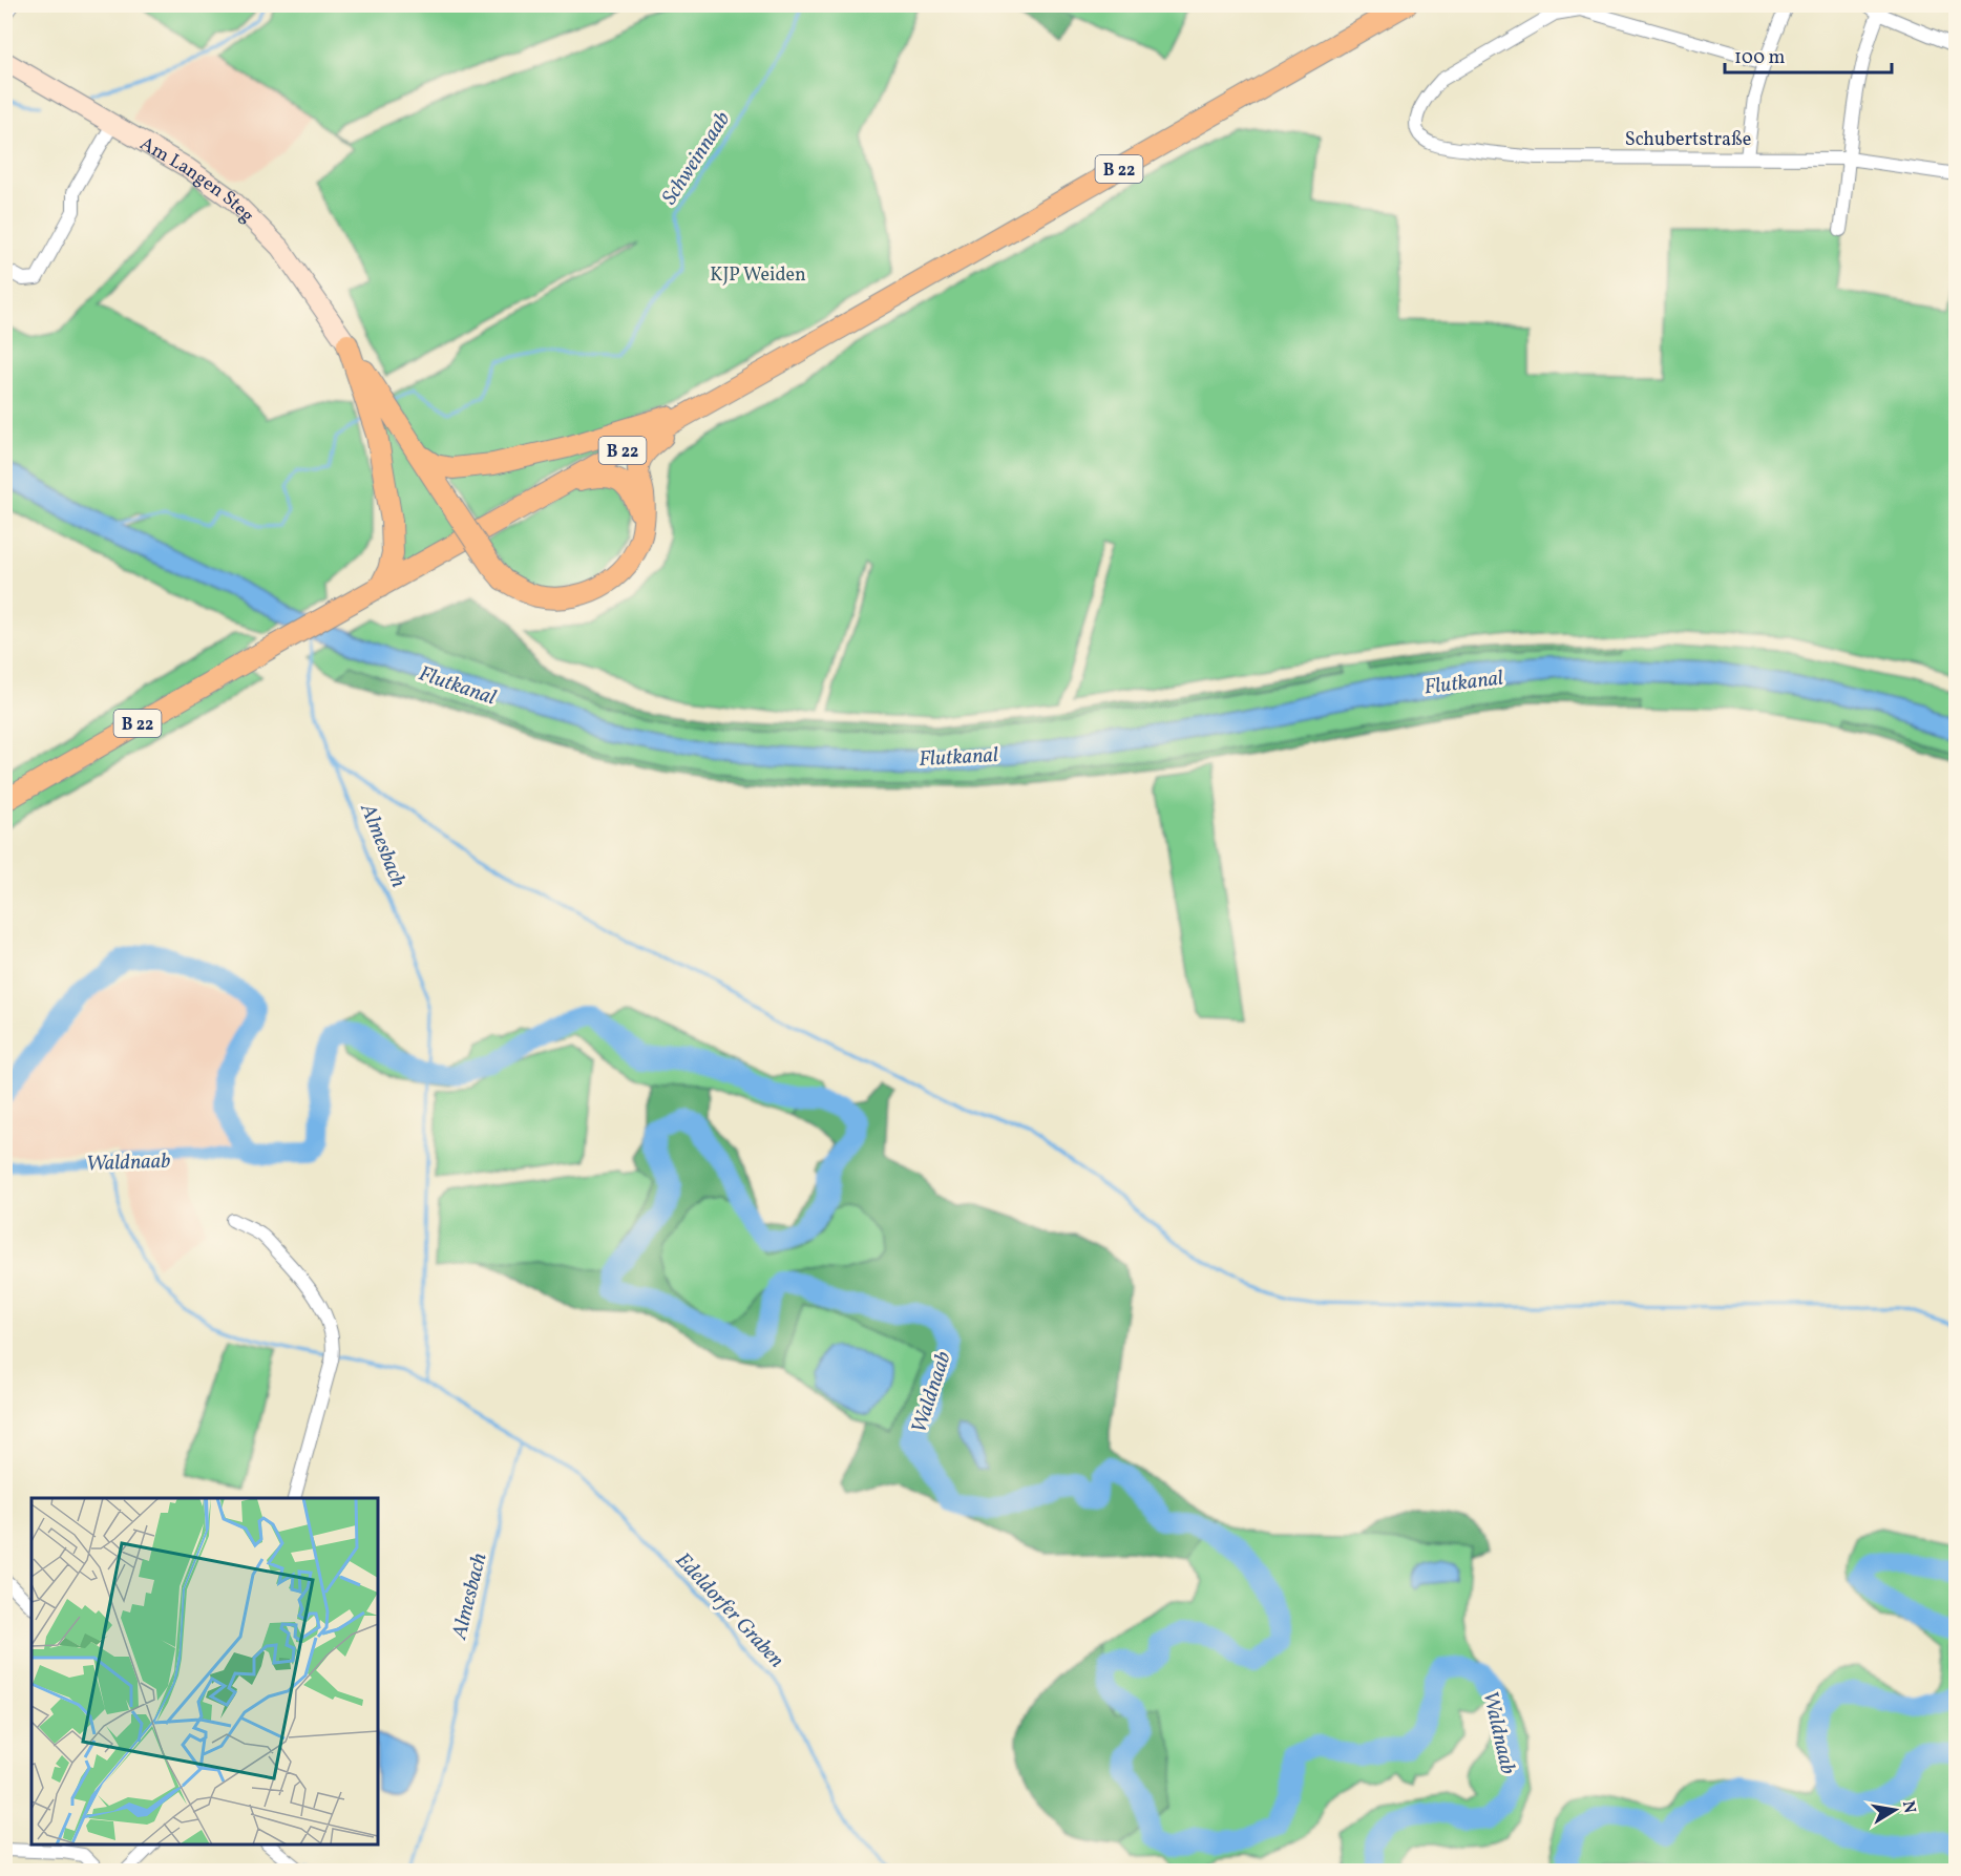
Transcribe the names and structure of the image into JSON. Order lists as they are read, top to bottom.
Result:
{
  "streets": {
    "main road": ["B 22"],
    "street": ["Schubertstraße", "Am Langen Steg"]
  },
  "water": [
    "Schweinnaab",
    "Flutkanal",
    "Almesbach",
    "Waldnaab",
    "Edeldorfer Graben"
  ],
  "parks": ["KJP Weiden"],
  "scale_bar": "100 m",
  "north": "right"
}
